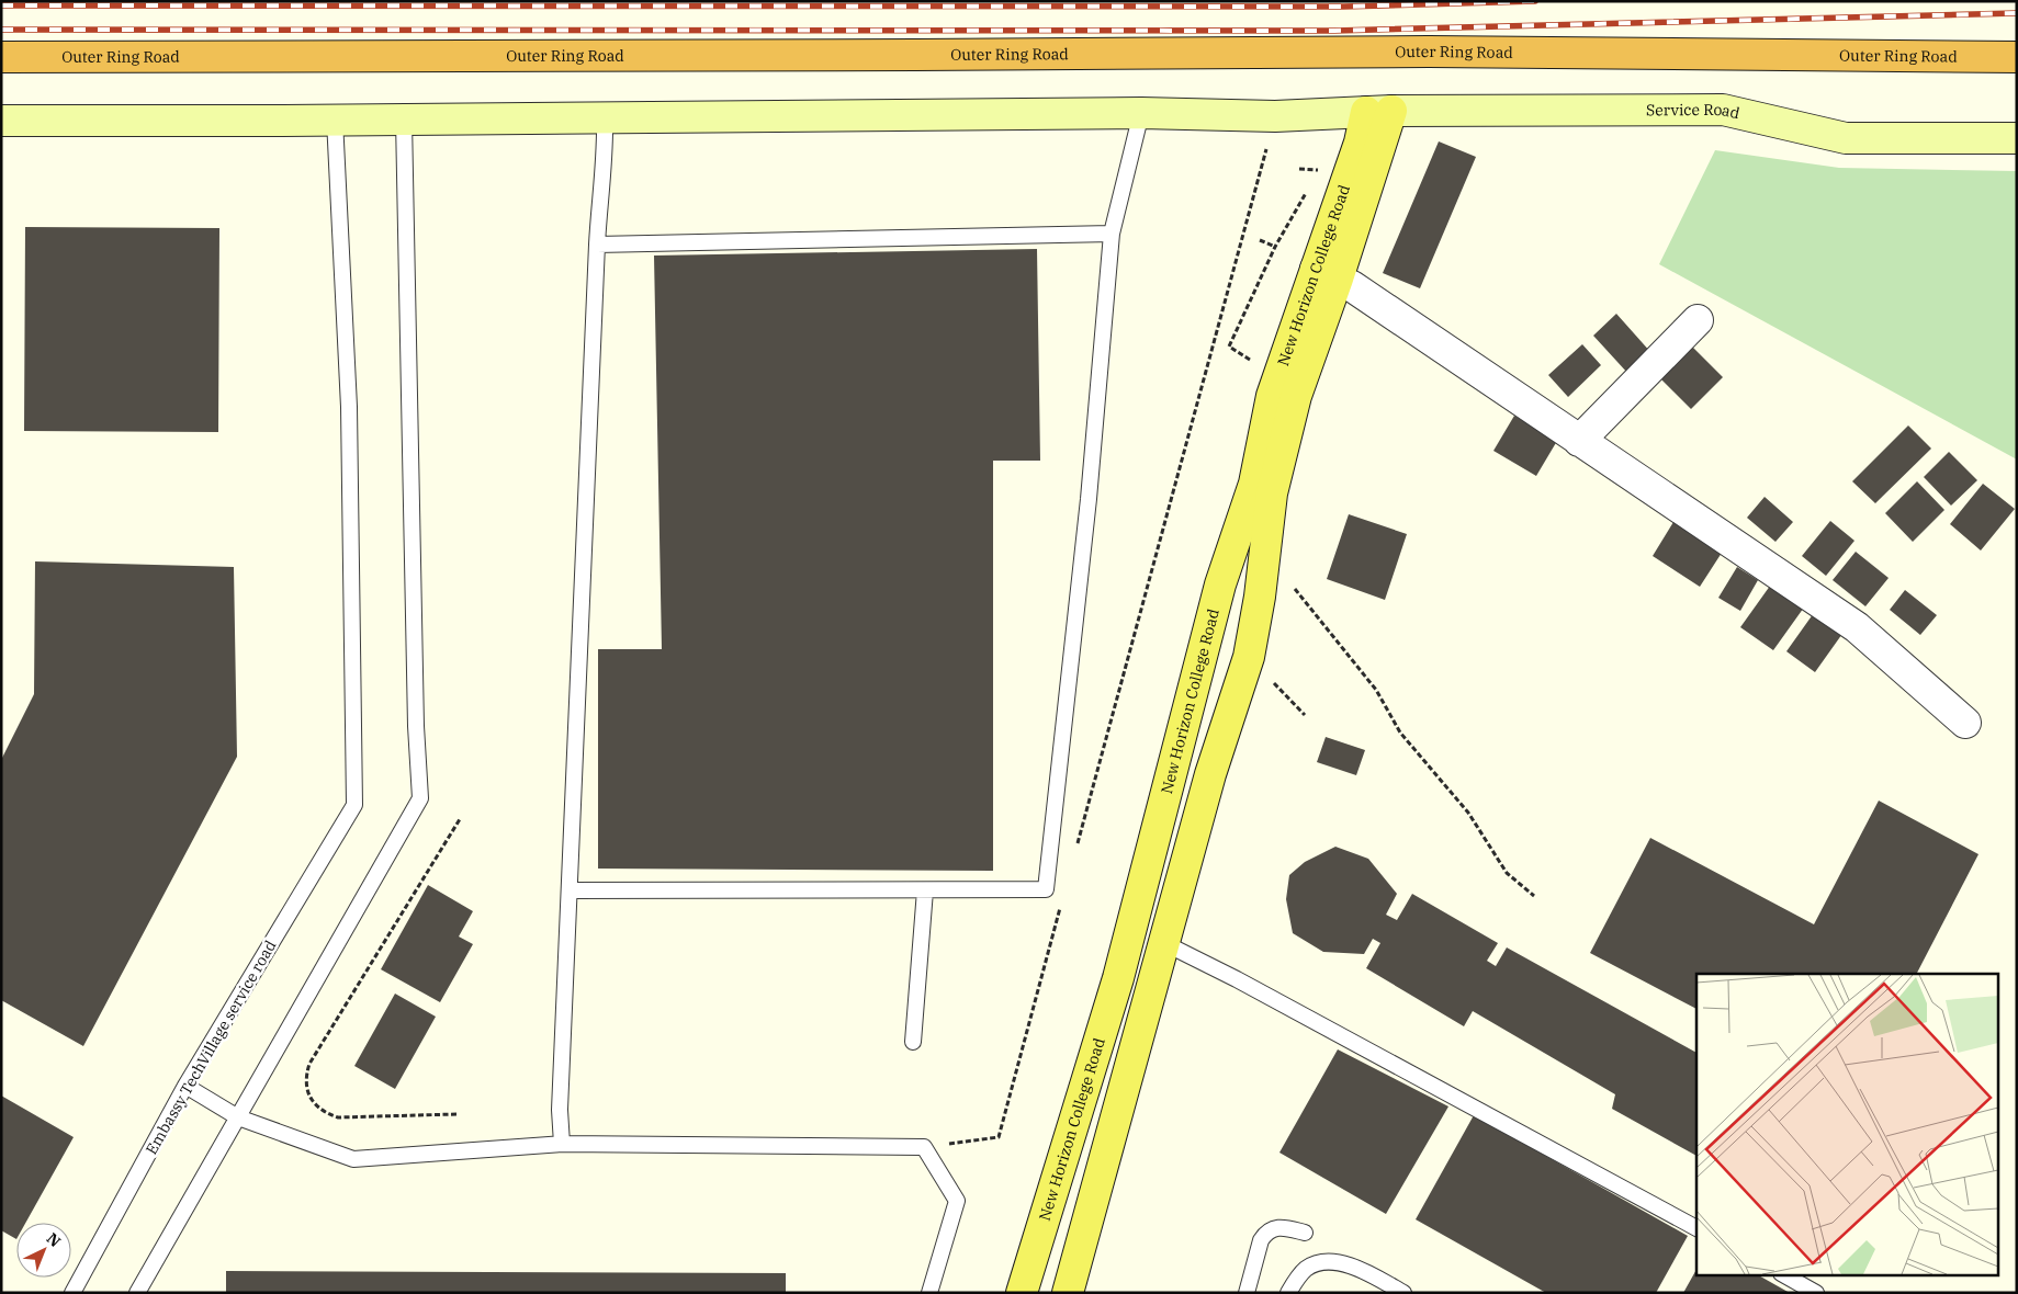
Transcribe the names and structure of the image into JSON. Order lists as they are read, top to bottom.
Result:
{
  "streets": {
    "highway": ["Outer Ring Road"],
    "main road": ["New Horizon College Road"],
    "street": ["Service Road"],
    "lane": ["Embassy TechVillage service road"]
  },
  "crossings": [
    ["Service Road", "New Horizon College Road"],
    ["Service Road", "Embassy TechVillage service road"]
  ],
  "north": "top right"
}
